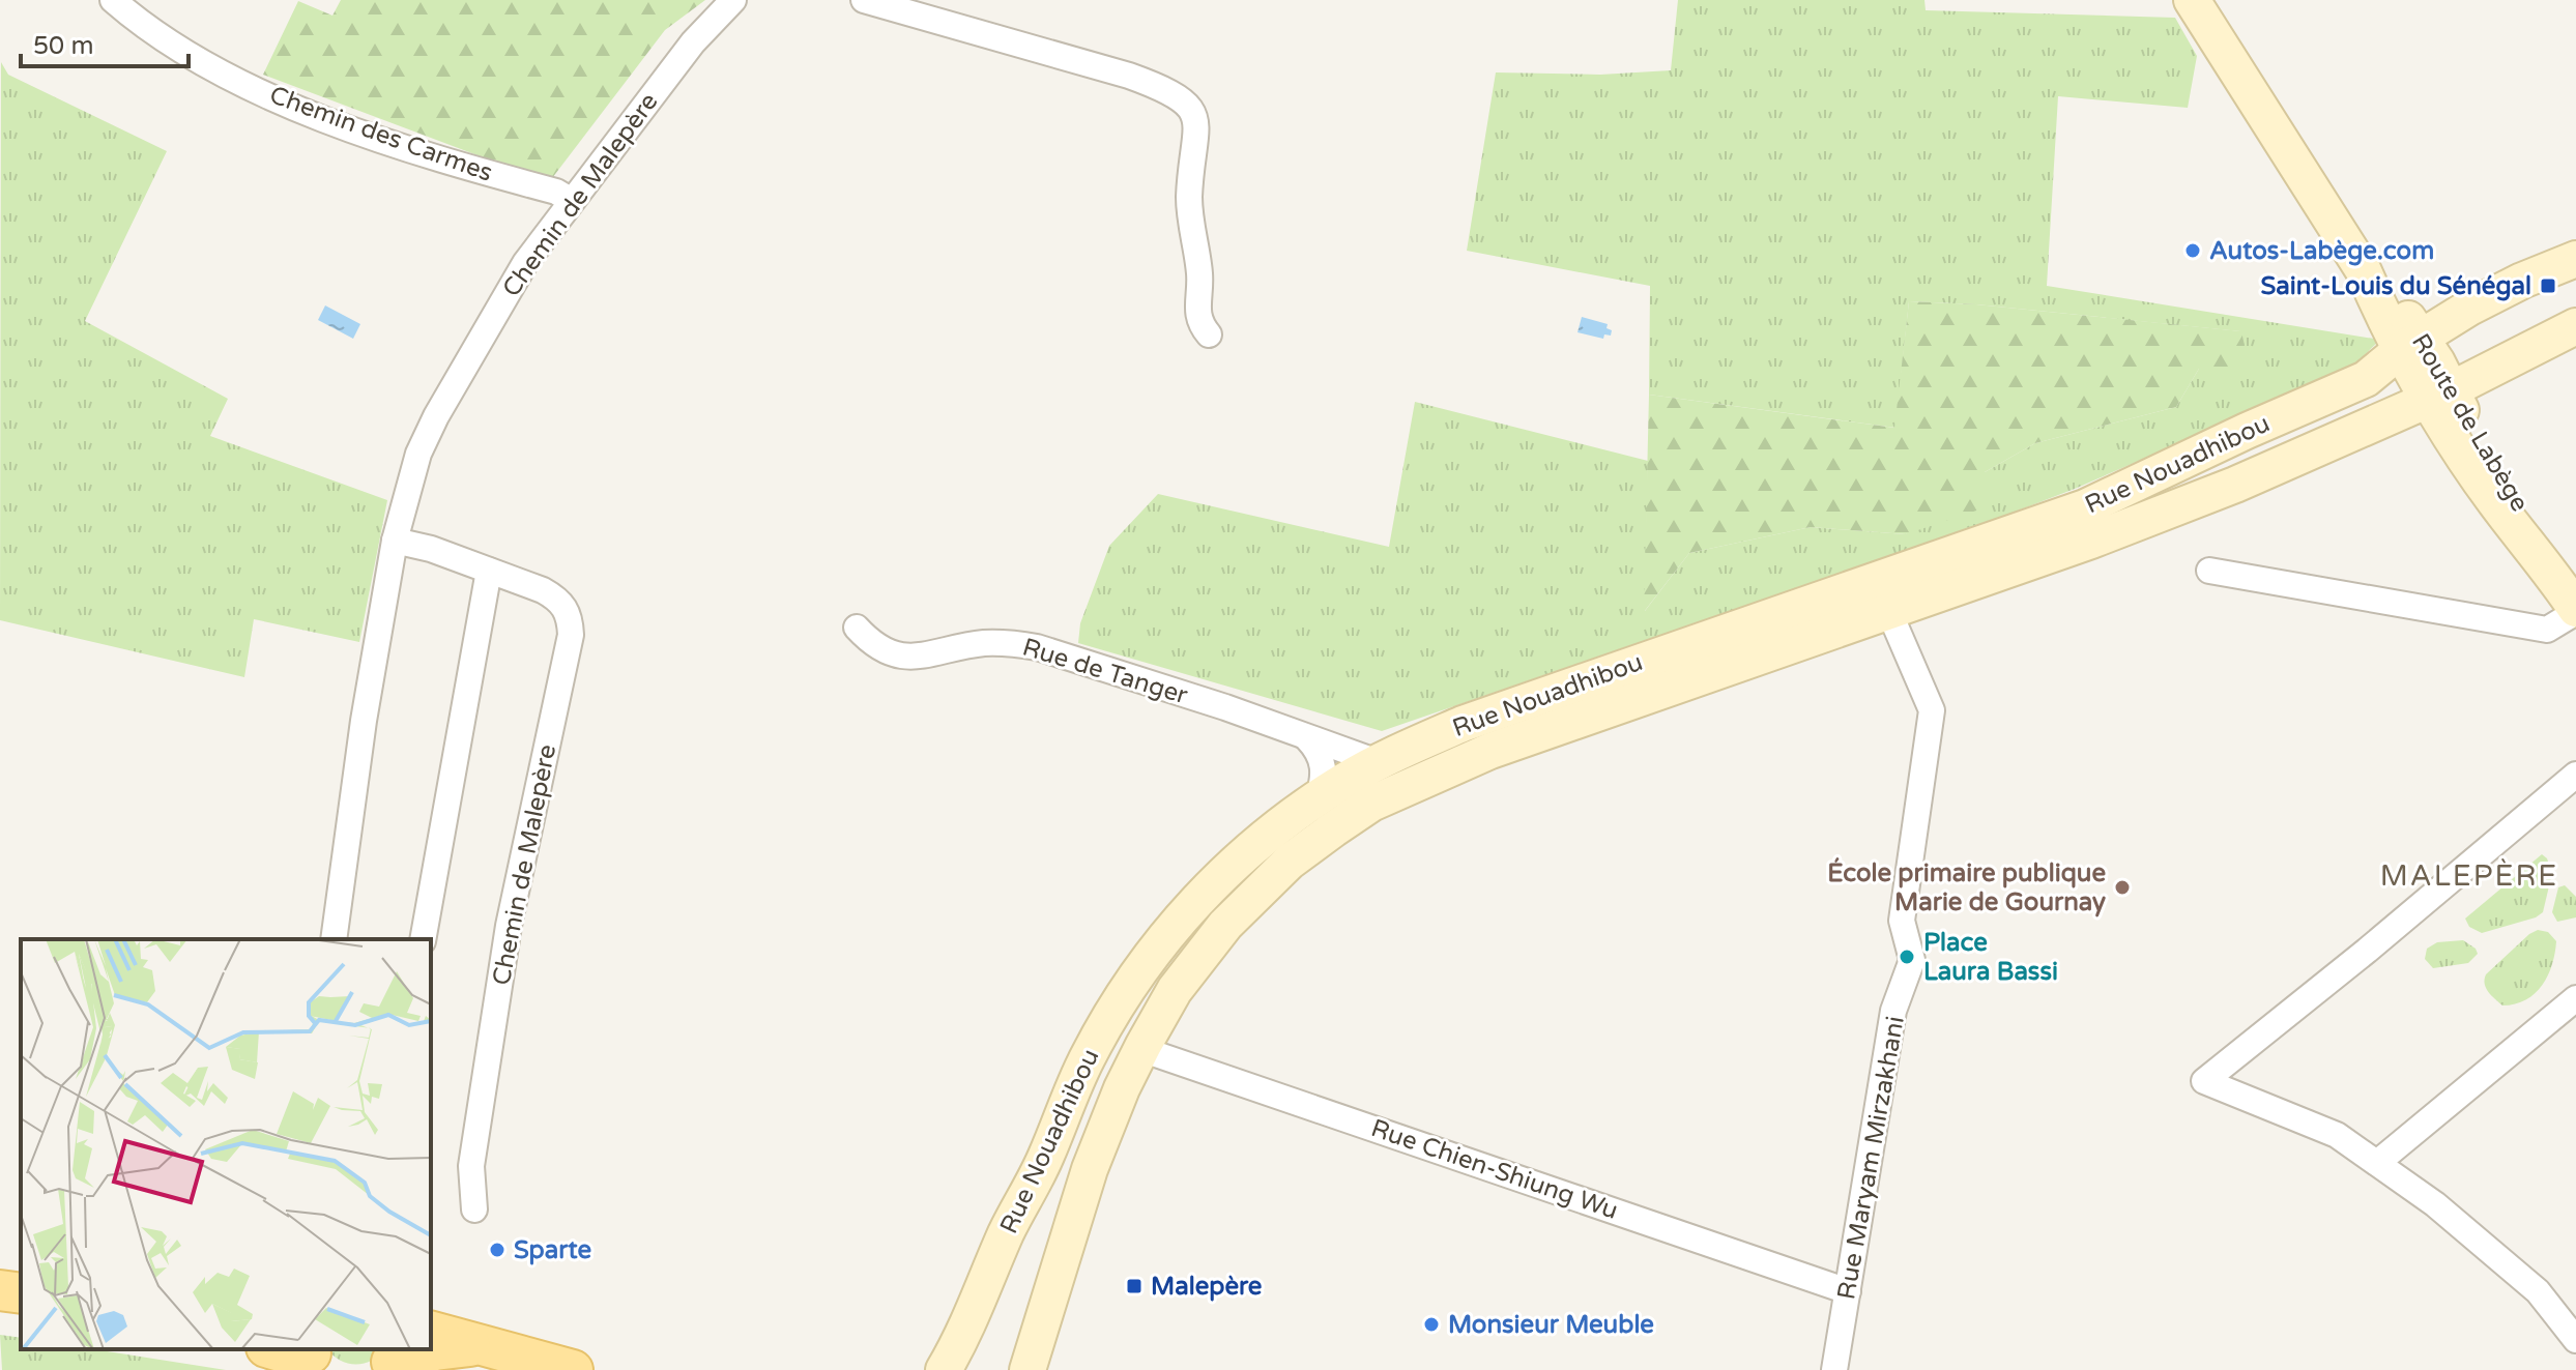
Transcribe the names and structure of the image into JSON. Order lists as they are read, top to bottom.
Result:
{
  "streets": {
    "street": [
      "Chemin des Carmes",
      "Chemin de Malepère",
      "Route de Labège",
      "Rue Nouadhibou",
      "Rue de Tanger",
      "Rue Maryam Mirzakhani",
      "Rue Chien-Shiung Wu"
    ]
  },
  "crossings": [
    ["Chemin des Carmes", "Chemin de Malepère"],
    ["Route de Labège", "Rue Nouadhibou"],
    ["Rue Nouadhibou", "Rue de Tanger"],
    ["Rue Nouadhibou", "Rue Maryam Mirzakhani"],
    ["Rue Nouadhibou", "Rue Chien-Shiung Wu"],
    ["Rue Maryam Mirzakhani", "Rue Chien-Shiung Wu"]
  ],
  "districts": ["MALEPÈRE"],
  "places": {
    "other": [
      "Autos-Labège.com",
      "École primaire publique Marie de Gournay",
      "Place Laura Bassi",
      "Sparte",
      "Monsieur Meuble"
    ],
    "transit": ["Saint-Louis du Sénégal", "Malepère"]
  },
  "scale_bar": "50 m"
}
